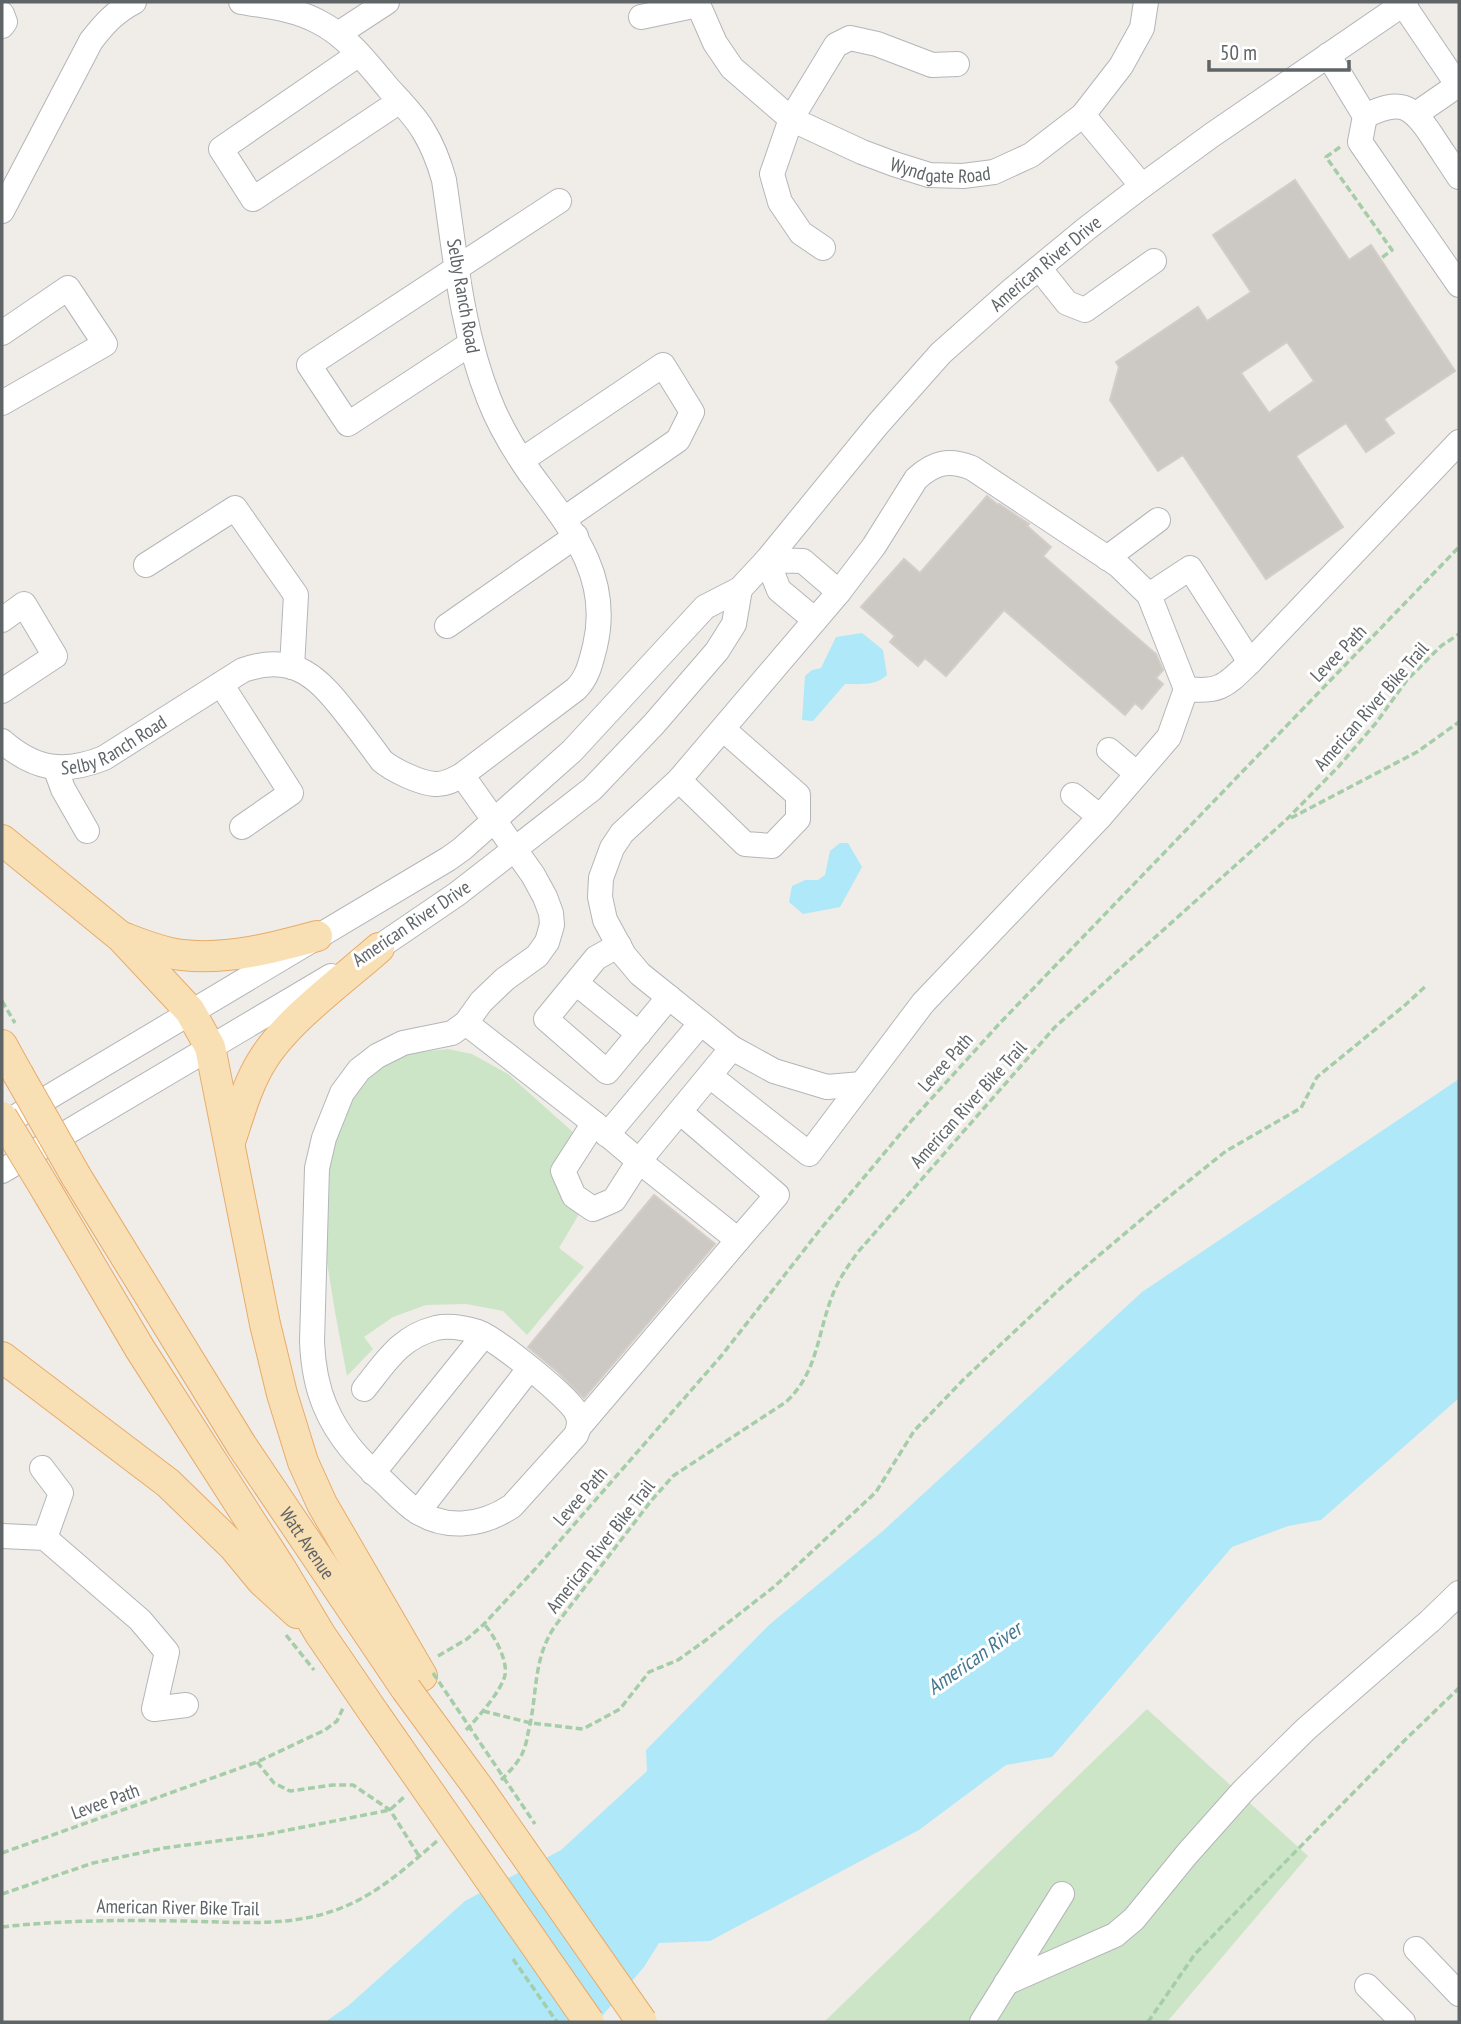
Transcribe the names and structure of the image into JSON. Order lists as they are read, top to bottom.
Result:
{
  "streets": {
    "main road": ["Watt Avenue"],
    "street": ["Wyndgate Road", "American River Drive", "Selby Ranch Road"],
    "path": ["Levee Path", "American River Bike Trail"]
  },
  "crossings": [
    ["Levee Path", "Watt Avenue"],
    ["American River Bike Trail", "Watt Avenue"]
  ],
  "water": ["American River"],
  "scale_bar": "50 m"
}
